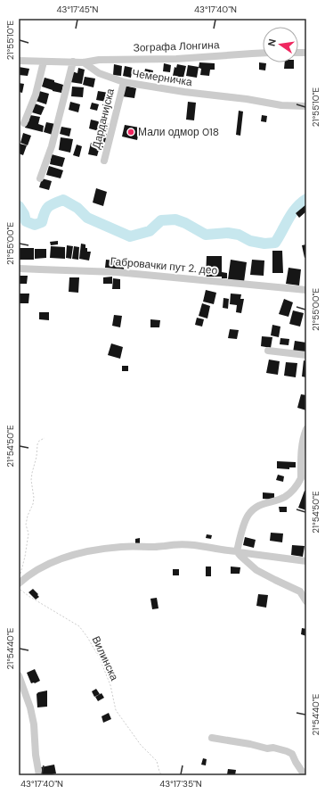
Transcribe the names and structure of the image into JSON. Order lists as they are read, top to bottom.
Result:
{
  "streets": {
    "street": [
      "Зографа Лонгина",
      "Чемерничка",
      "Дарданијска",
      "Габровачки пут 2. део"
    ],
    "path": ["Вилинска"]
  },
  "crossings": [
    ["Зографа Лонгина", "Чемерничка"],
    ["Чемерничка", "Дарданијска"]
  ],
  "places": ["Мали одмор 018"],
  "north": "left",
  "coordinates": [
    "43°17'45\"N",
    "43°17'40\"N",
    "21°55'10\"E",
    "21°55'00\"E",
    "21°54'50\"E",
    "21°54'40\"E",
    "43°17'35\"N"
  ]
}
